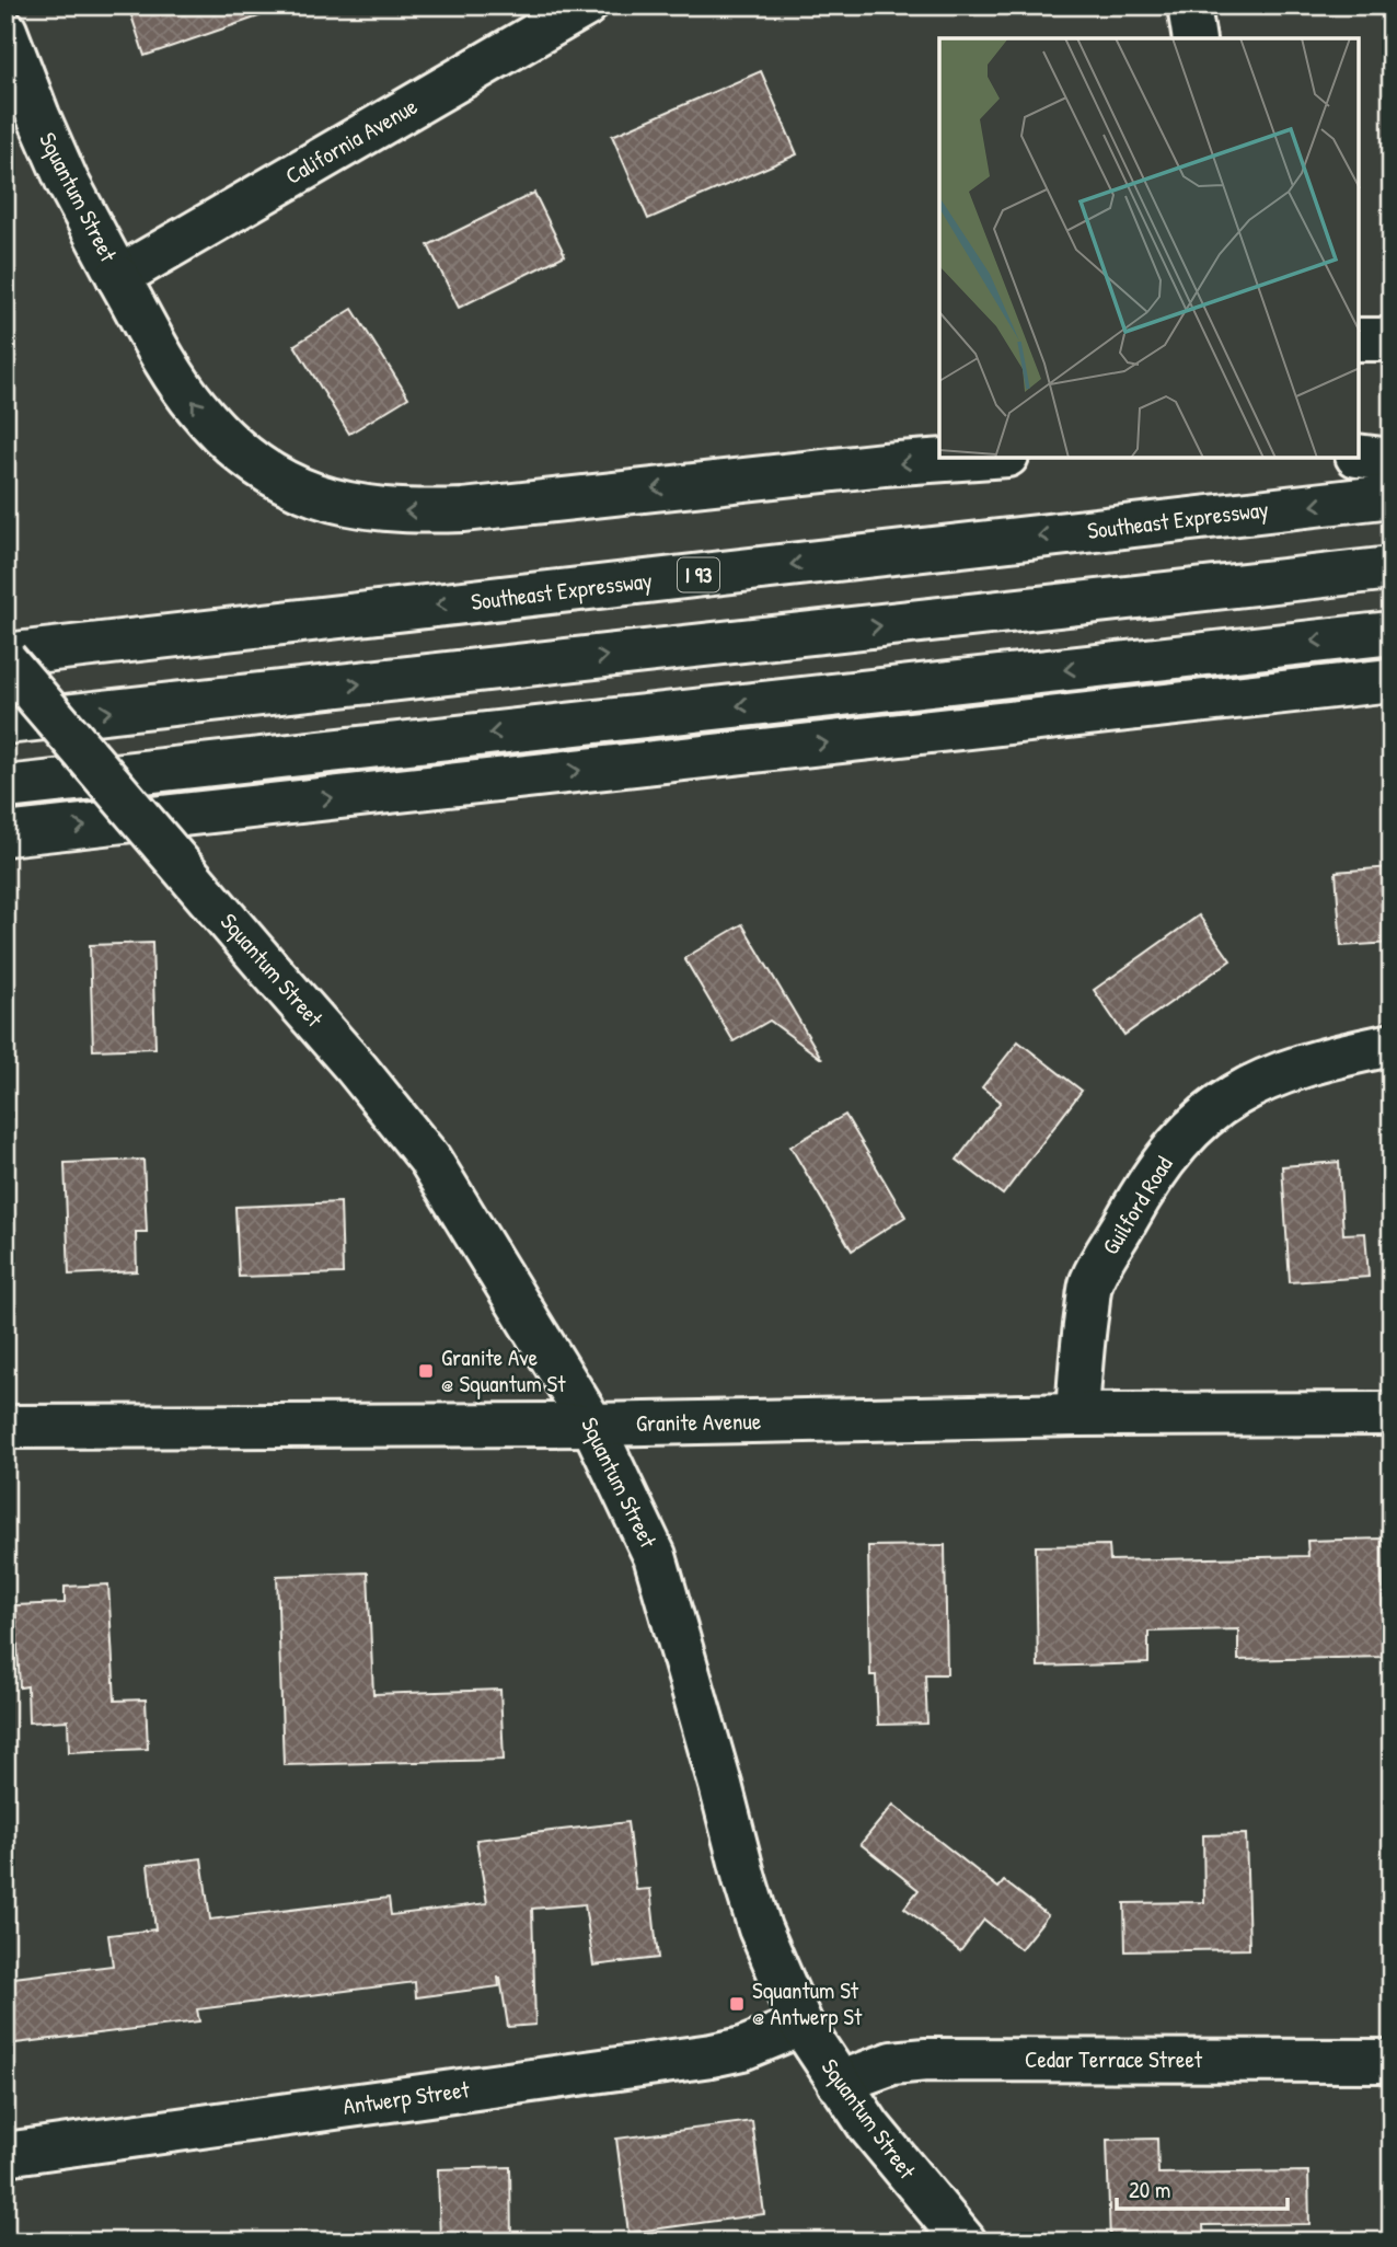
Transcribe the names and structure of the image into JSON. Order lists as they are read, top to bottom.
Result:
{
  "streets": {
    "main road": [
      "California Avenue",
      "Squantum Street",
      "Southeast Expressway",
      "I 93",
      "Guilford Road",
      "Granite Avenue",
      "Cedar Terrace Street",
      "Antwerp Street"
    ]
  },
  "crossings": [
    ["California Avenue", "Squantum Street"],
    ["Squantum Street", "Southeast Expressway"],
    ["Squantum Street", "Granite Avenue"],
    ["Squantum Street", "Cedar Terrace Street"],
    ["Squantum Street", "Antwerp Street"],
    ["Guilford Road", "Granite Avenue"]
  ],
  "places": {
    "transit": ["Granite Ave @ Squantum St", "Squantum St @ Antwerp St"]
  },
  "scale_bar": "20 m"
}
